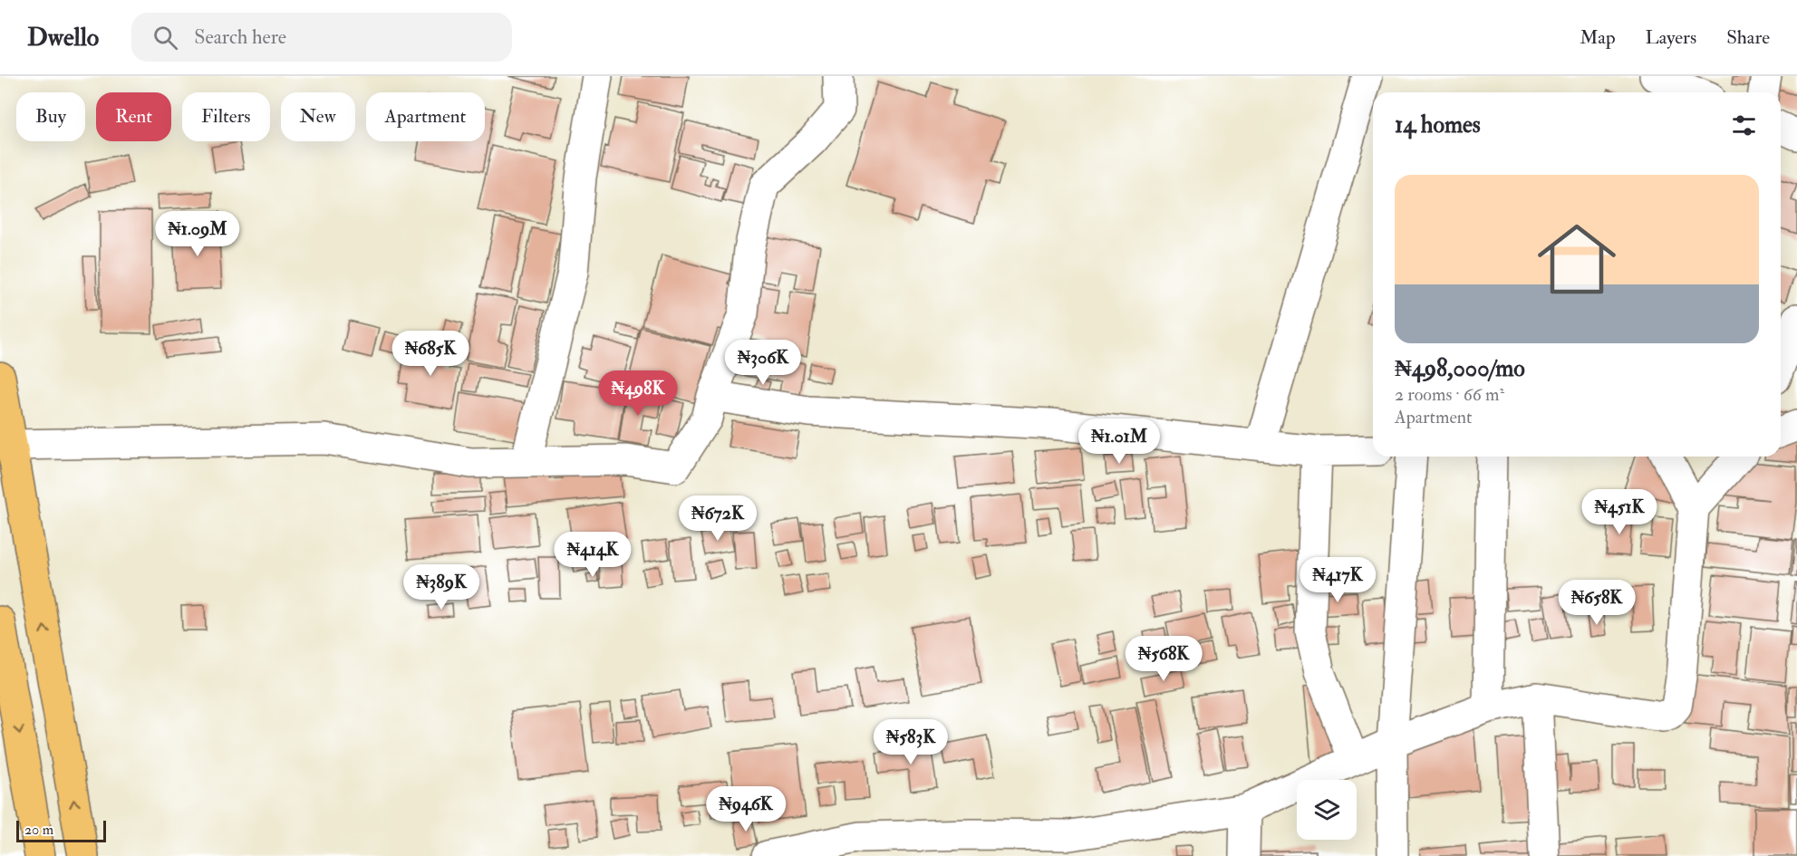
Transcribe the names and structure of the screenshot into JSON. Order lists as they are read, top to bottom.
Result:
{
  "scale_bar": "20 m",
  "page": {
    "header": "Dwello",
    "search": "Search here",
    "nav": ["Map", "Layers", "Share"],
    "chip": [
      "Buy",
      "Rent",
      "Filters",
      "New",
      "Apartment"
    ],
    "heading": "14 homes",
    "list": [
      {
        "name": "₦498,000/mo",
        "note": "2 rooms · 66 m² · Apartment"
      }
    ],
    "price": [
      "₦1.09M",
      "₦685K",
      "₦306K",
      "₦498K",
      "₦1.01M",
      "₦451K",
      "₦672K",
      "₦414K",
      "₦417K",
      "₦389K",
      "₦658K",
      "₦568K",
      "₦583K",
      "₦946K"
    ],
    "scale": "20 m"
  }
}
